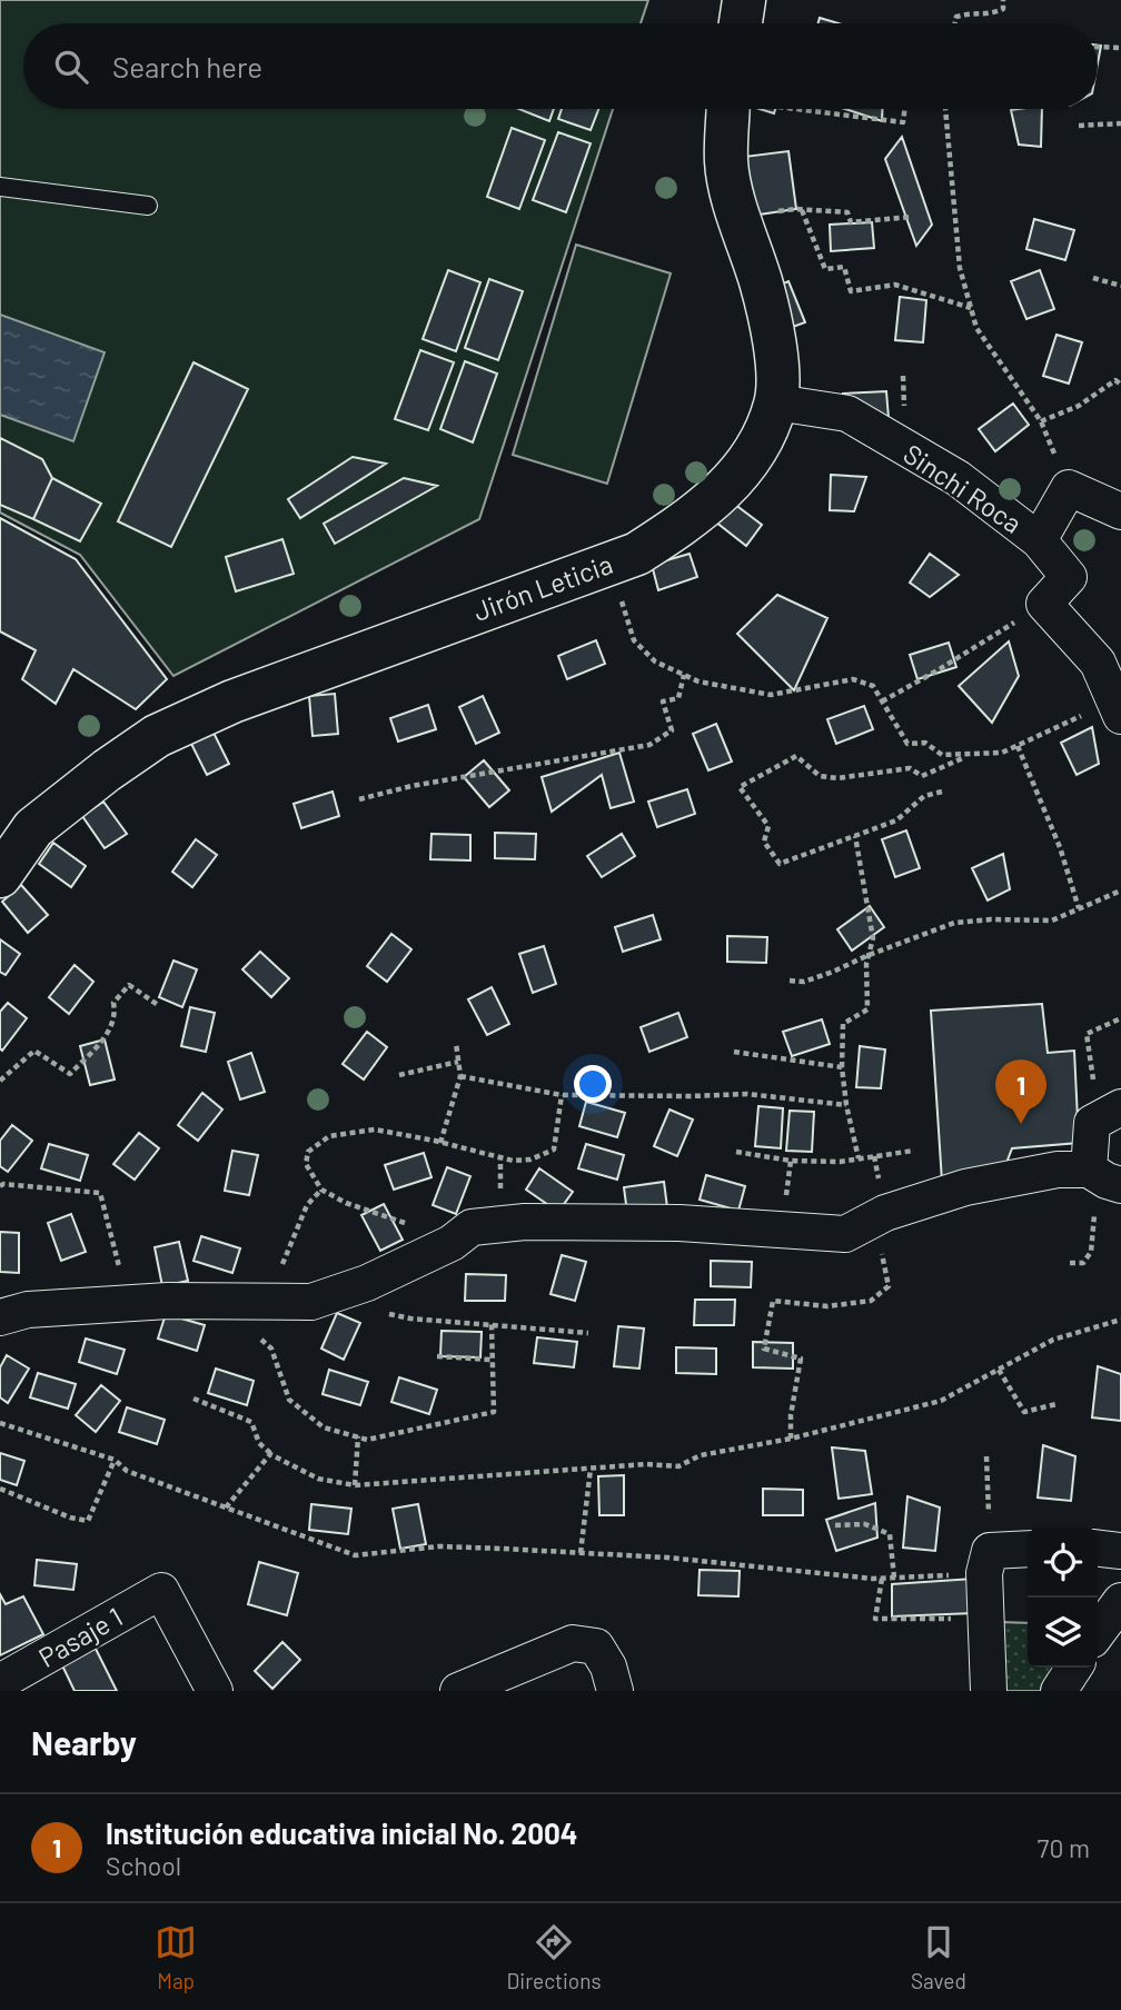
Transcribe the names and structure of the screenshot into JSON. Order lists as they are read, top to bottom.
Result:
{
  "streets": {
    "street": ["Sinchi Roca", "Jirón Leticia", "Pasaje 1"]
  },
  "crossings": [
    ["Sinchi Roca", "Jirón Leticia"]
  ],
  "page": {
    "search": "Search here",
    "pins": "1",
    "heading": "Nearby",
    "list": [
      {
        "mark": "1",
        "name": "Institución educativa inicial No. 2004",
        "note": "School",
        "value": "70 m"
      }
    ],
    "nav": ["Map", "Directions", "Saved"]
  }
}
